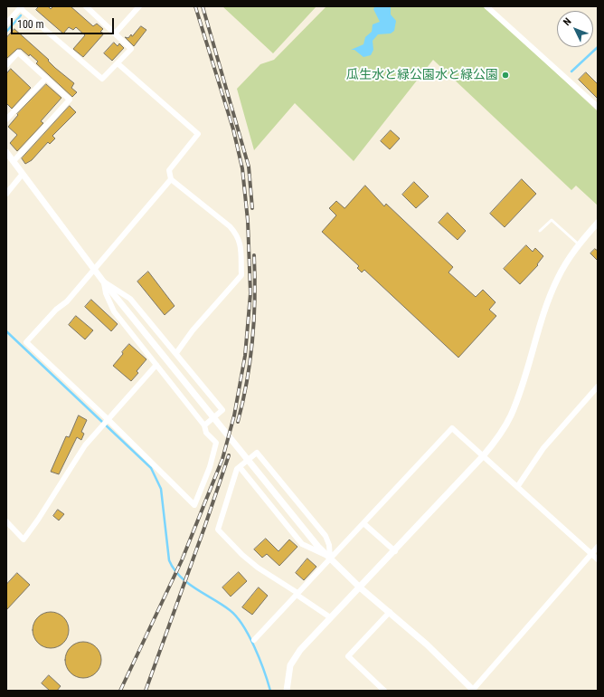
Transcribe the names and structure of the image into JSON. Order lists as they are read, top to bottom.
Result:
{
  "places": ["瓜生水と緑公園水と緑公園"],
  "scale_bar": "100 m",
  "north": "top left"
}
